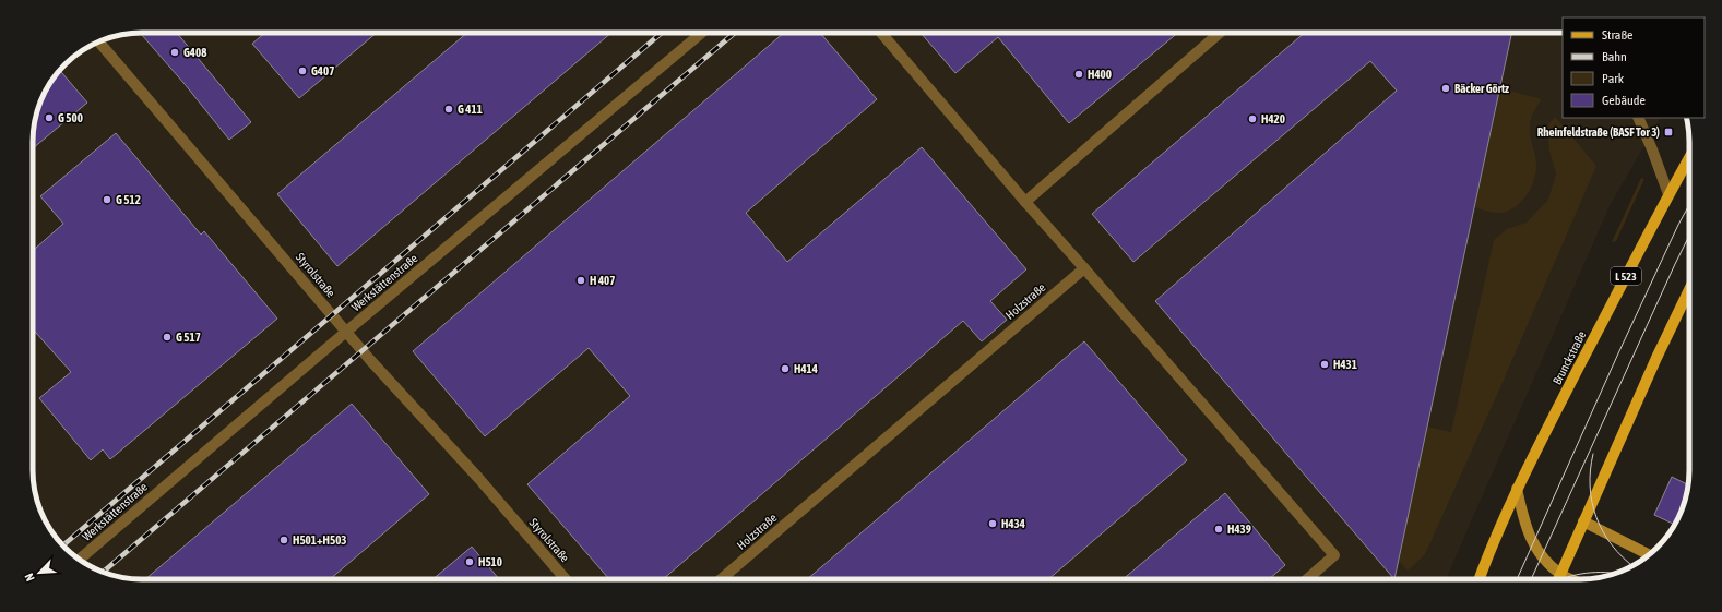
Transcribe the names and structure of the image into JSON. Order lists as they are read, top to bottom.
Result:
{
  "streets": {
    "main road": ["L 523", "Brunckstraße"],
    "street": ["Styrolstraße", "Werkstättenstraße", "Holzstraße"]
  },
  "crossings": [
    ["Styrolstraße", "Werkstättenstraße"]
  ],
  "places": {
    "other": [
      "G408",
      "G407",
      "H400",
      "Bäcker Görtz",
      "G 411",
      "G 500",
      "H420",
      "G 512",
      "H 407",
      "G 517",
      "H431",
      "H414",
      "H434",
      "H439",
      "H501+H503",
      "H510"
    ],
    "transit": ["Rheinfeldstraße (BASF Tor 3)"]
  },
  "legend": [
    "Straße",
    "Bahn",
    "Park",
    "Gebäude"
  ],
  "north": "bottom left"
}
